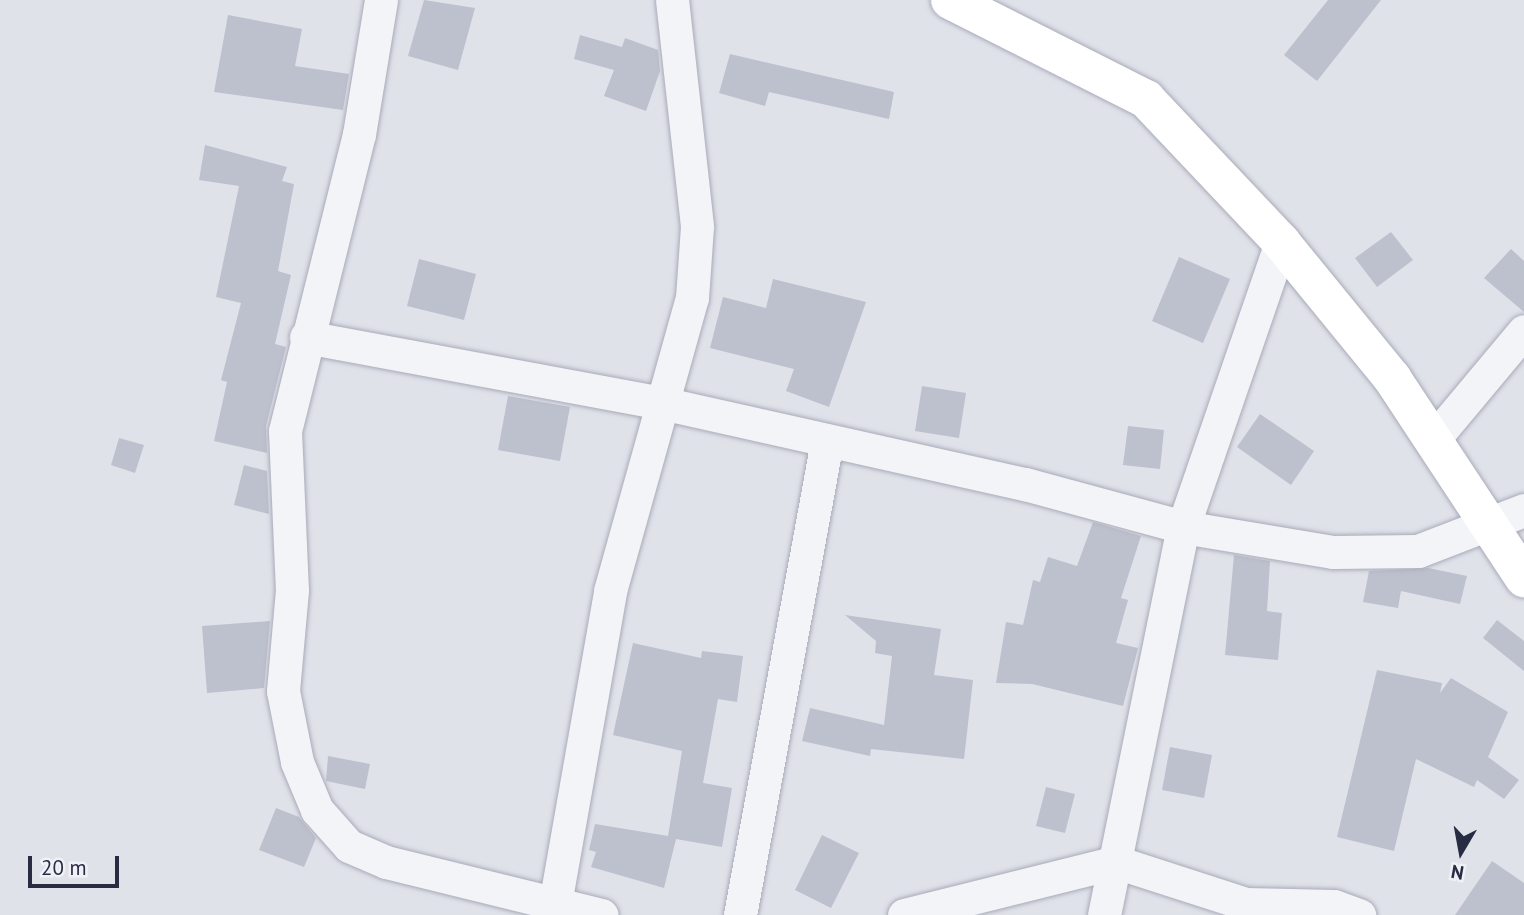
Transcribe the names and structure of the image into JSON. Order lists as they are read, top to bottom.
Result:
{
  "scale_bar": "20 m",
  "north": "bottom"
}
